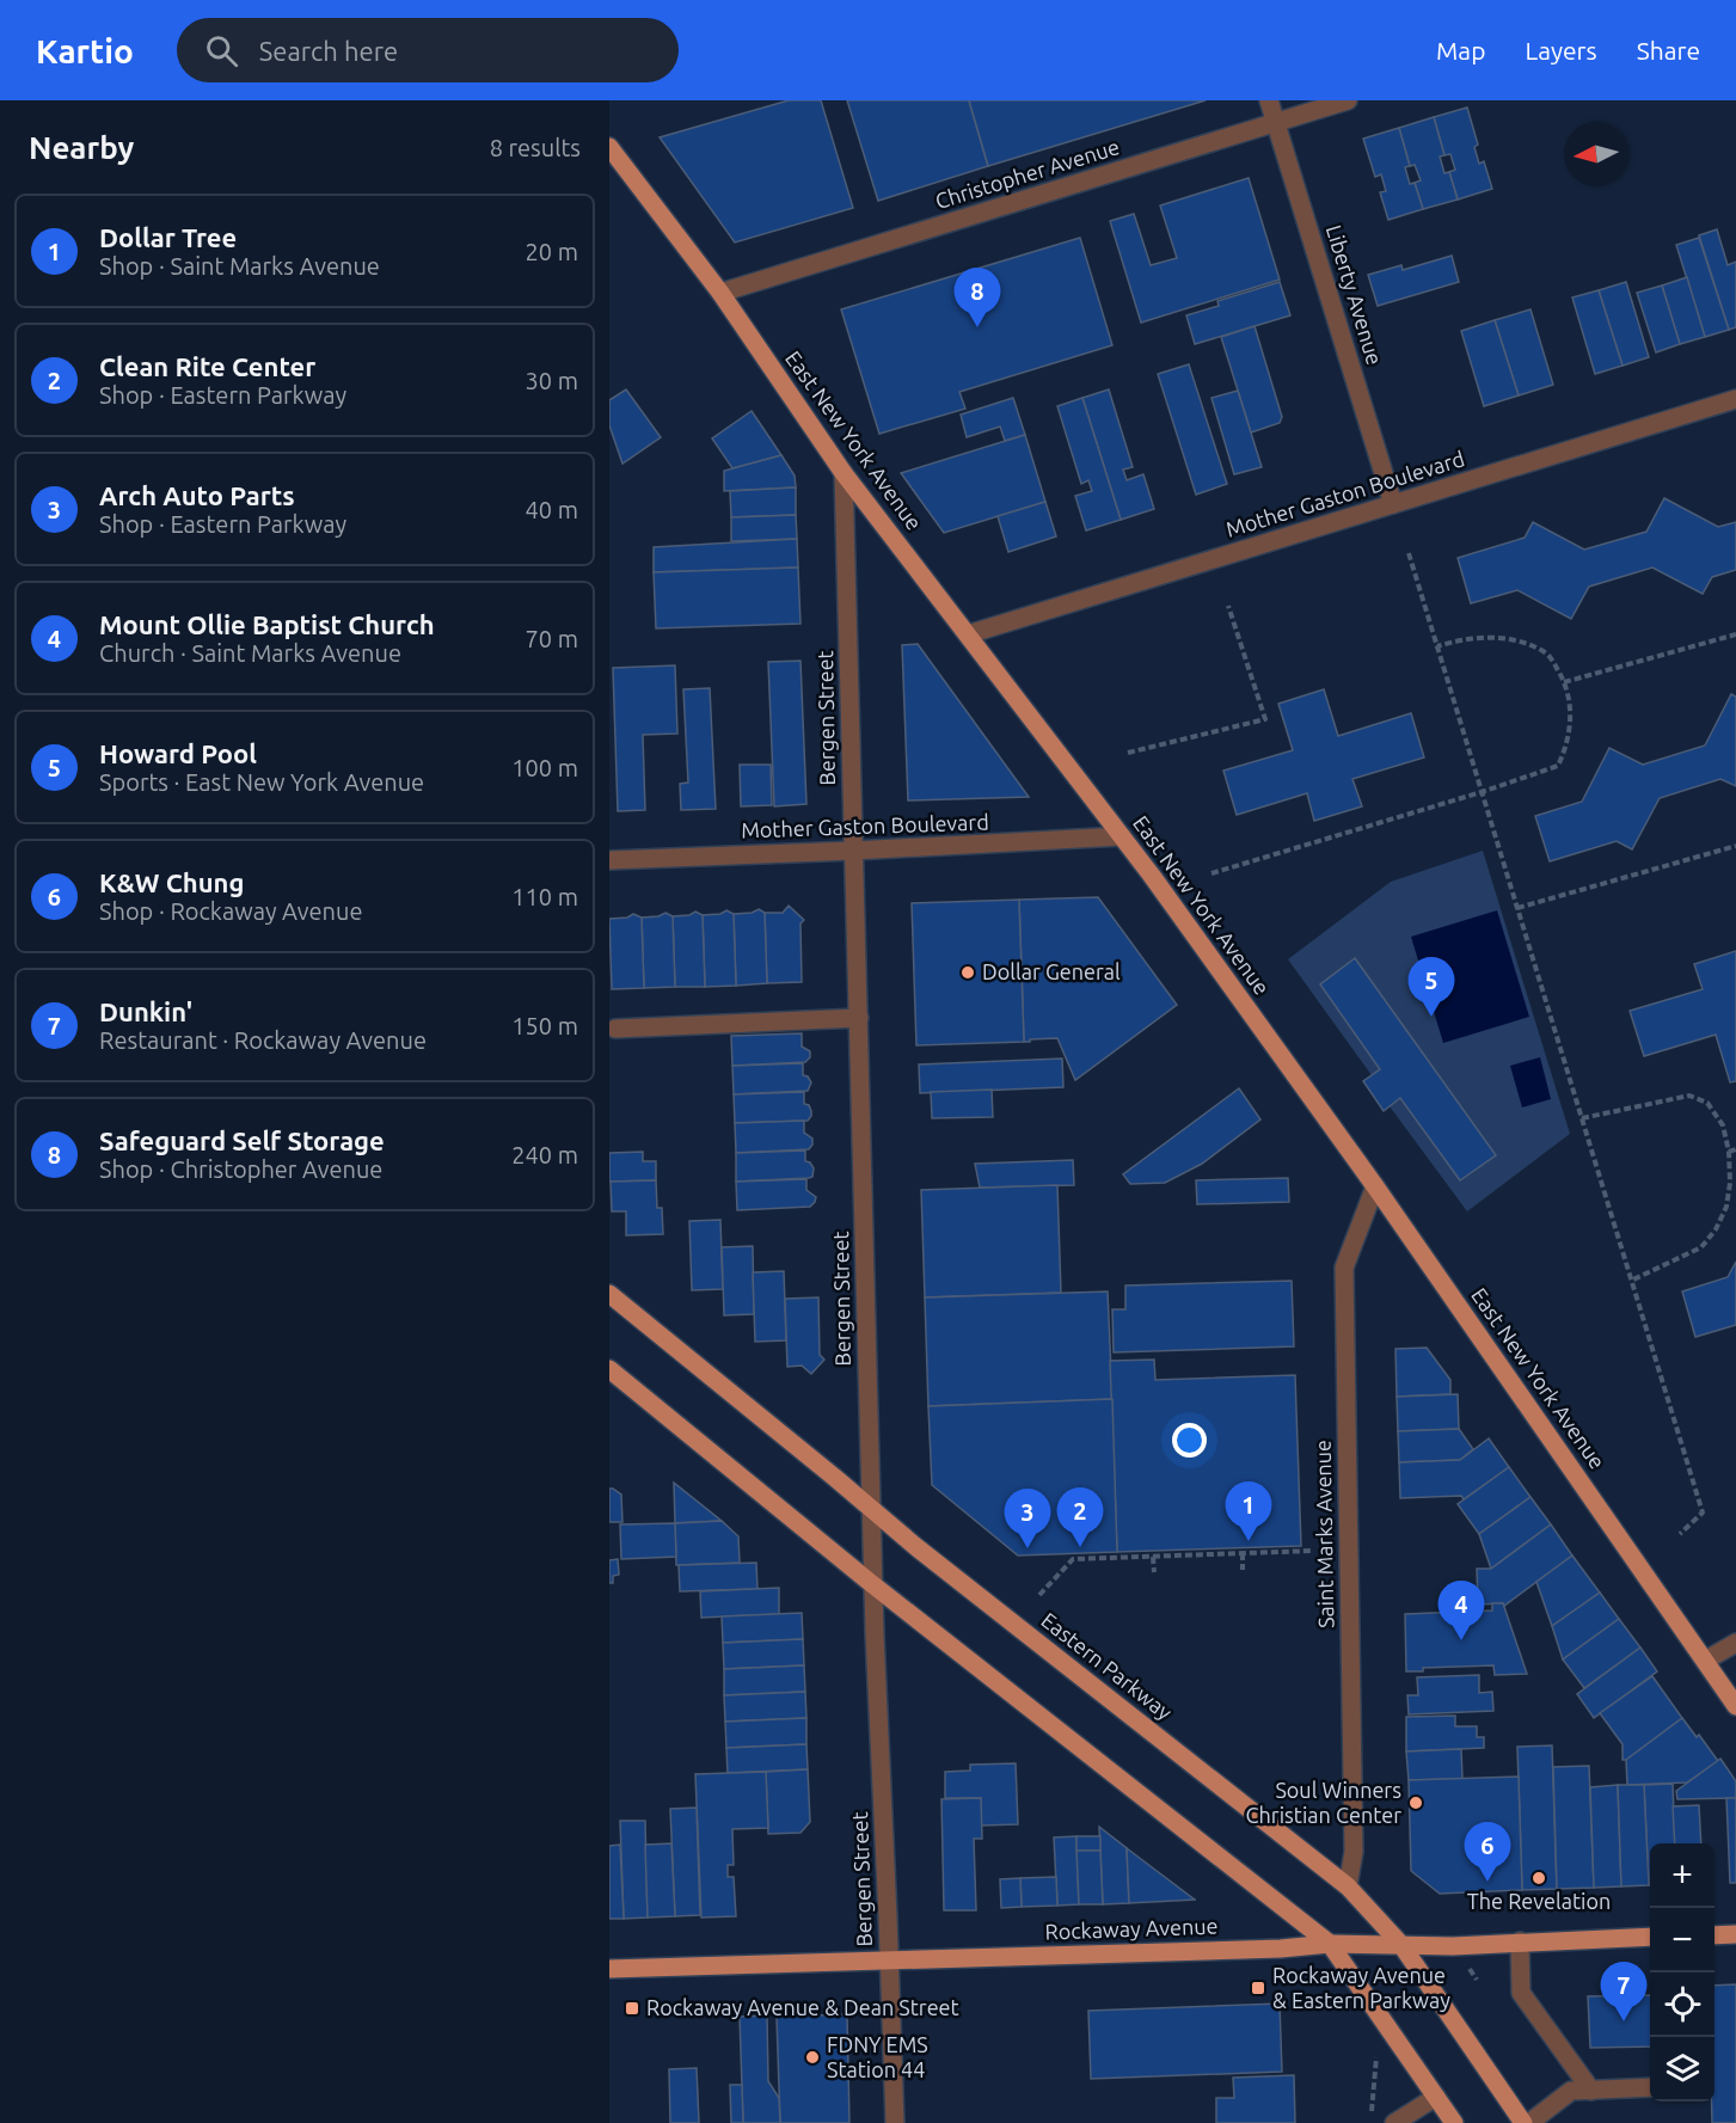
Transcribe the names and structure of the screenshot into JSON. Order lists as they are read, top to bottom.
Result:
{
  "streets": {
    "main road": ["East New York Avenue", "Eastern Parkway", "Rockaway Avenue"],
    "street": [
      "Christopher Avenue",
      "Liberty Avenue",
      "Mother Gaston Boulevard",
      "Bergen Street",
      "Saint Marks Avenue"
    ]
  },
  "crossings": [
    ["Christopher Avenue", "Liberty Avenue"],
    ["Christopher Avenue", "East New York Avenue"],
    ["Liberty Avenue", "Mother Gaston Boulevard"],
    ["East New York Avenue", "Mother Gaston Boulevard"],
    ["East New York Avenue", "Bergen Street"],
    ["East New York Avenue", "Saint Marks Avenue"],
    ["Mother Gaston Boulevard", "Bergen Street"],
    ["Bergen Street", "Eastern Parkway"],
    ["Bergen Street", "Rockaway Avenue"],
    ["Saint Marks Avenue", "Eastern Parkway"],
    ["Eastern Parkway", "Rockaway Avenue"]
  ],
  "places": {
    "other": [
      "Dollar General",
      "Soul Winners Christian Center",
      "The Revelation",
      "FDNY EMS Station 44"
    ],
    "transit": ["Rockaway Avenue & Eastern Parkway", "Rockaway Avenue & Dean Street"]
  },
  "north": "left",
  "page": {
    "header": "Kartio",
    "search": "Search here",
    "nav": ["Map", "Layers", "Share"],
    "heading": ["Nearby", "8 results"],
    "list": [
      {
        "mark": "1",
        "name": "Dollar Tree",
        "note": "Shop · Saint Marks Avenue",
        "value": "20 m"
      },
      {
        "mark": "2",
        "name": "Clean Rite Center",
        "note": "Shop · Eastern Parkway",
        "value": "30 m"
      },
      {
        "mark": "3",
        "name": "Arch Auto Parts",
        "note": "Shop · Eastern Parkway",
        "value": "40 m"
      },
      {
        "mark": "4",
        "name": "Mount Ollie Baptist Church",
        "note": "Church · Saint Marks Avenue",
        "value": "70 m"
      },
      {
        "mark": "5",
        "name": "Howard Pool",
        "note": "Sports · East New York Avenue",
        "value": "100 m"
      },
      {
        "mark": "6",
        "name": "K&W Chung",
        "note": "Shop · Rockaway Avenue",
        "value": "110 m"
      },
      {
        "mark": "7",
        "name": "Dunkin'",
        "note": "Restaurant · Rockaway Avenue",
        "value": "150 m"
      },
      {
        "mark": "8",
        "name": "Safeguard Self Storage",
        "note": "Shop · Christopher Avenue",
        "value": "240 m"
      }
    ],
    "pins": [
      "8",
      "5",
      "1",
      "2",
      "3",
      "4",
      "6",
      "7"
    ],
    "map_buttons": ["+", "−"]
  }
}
